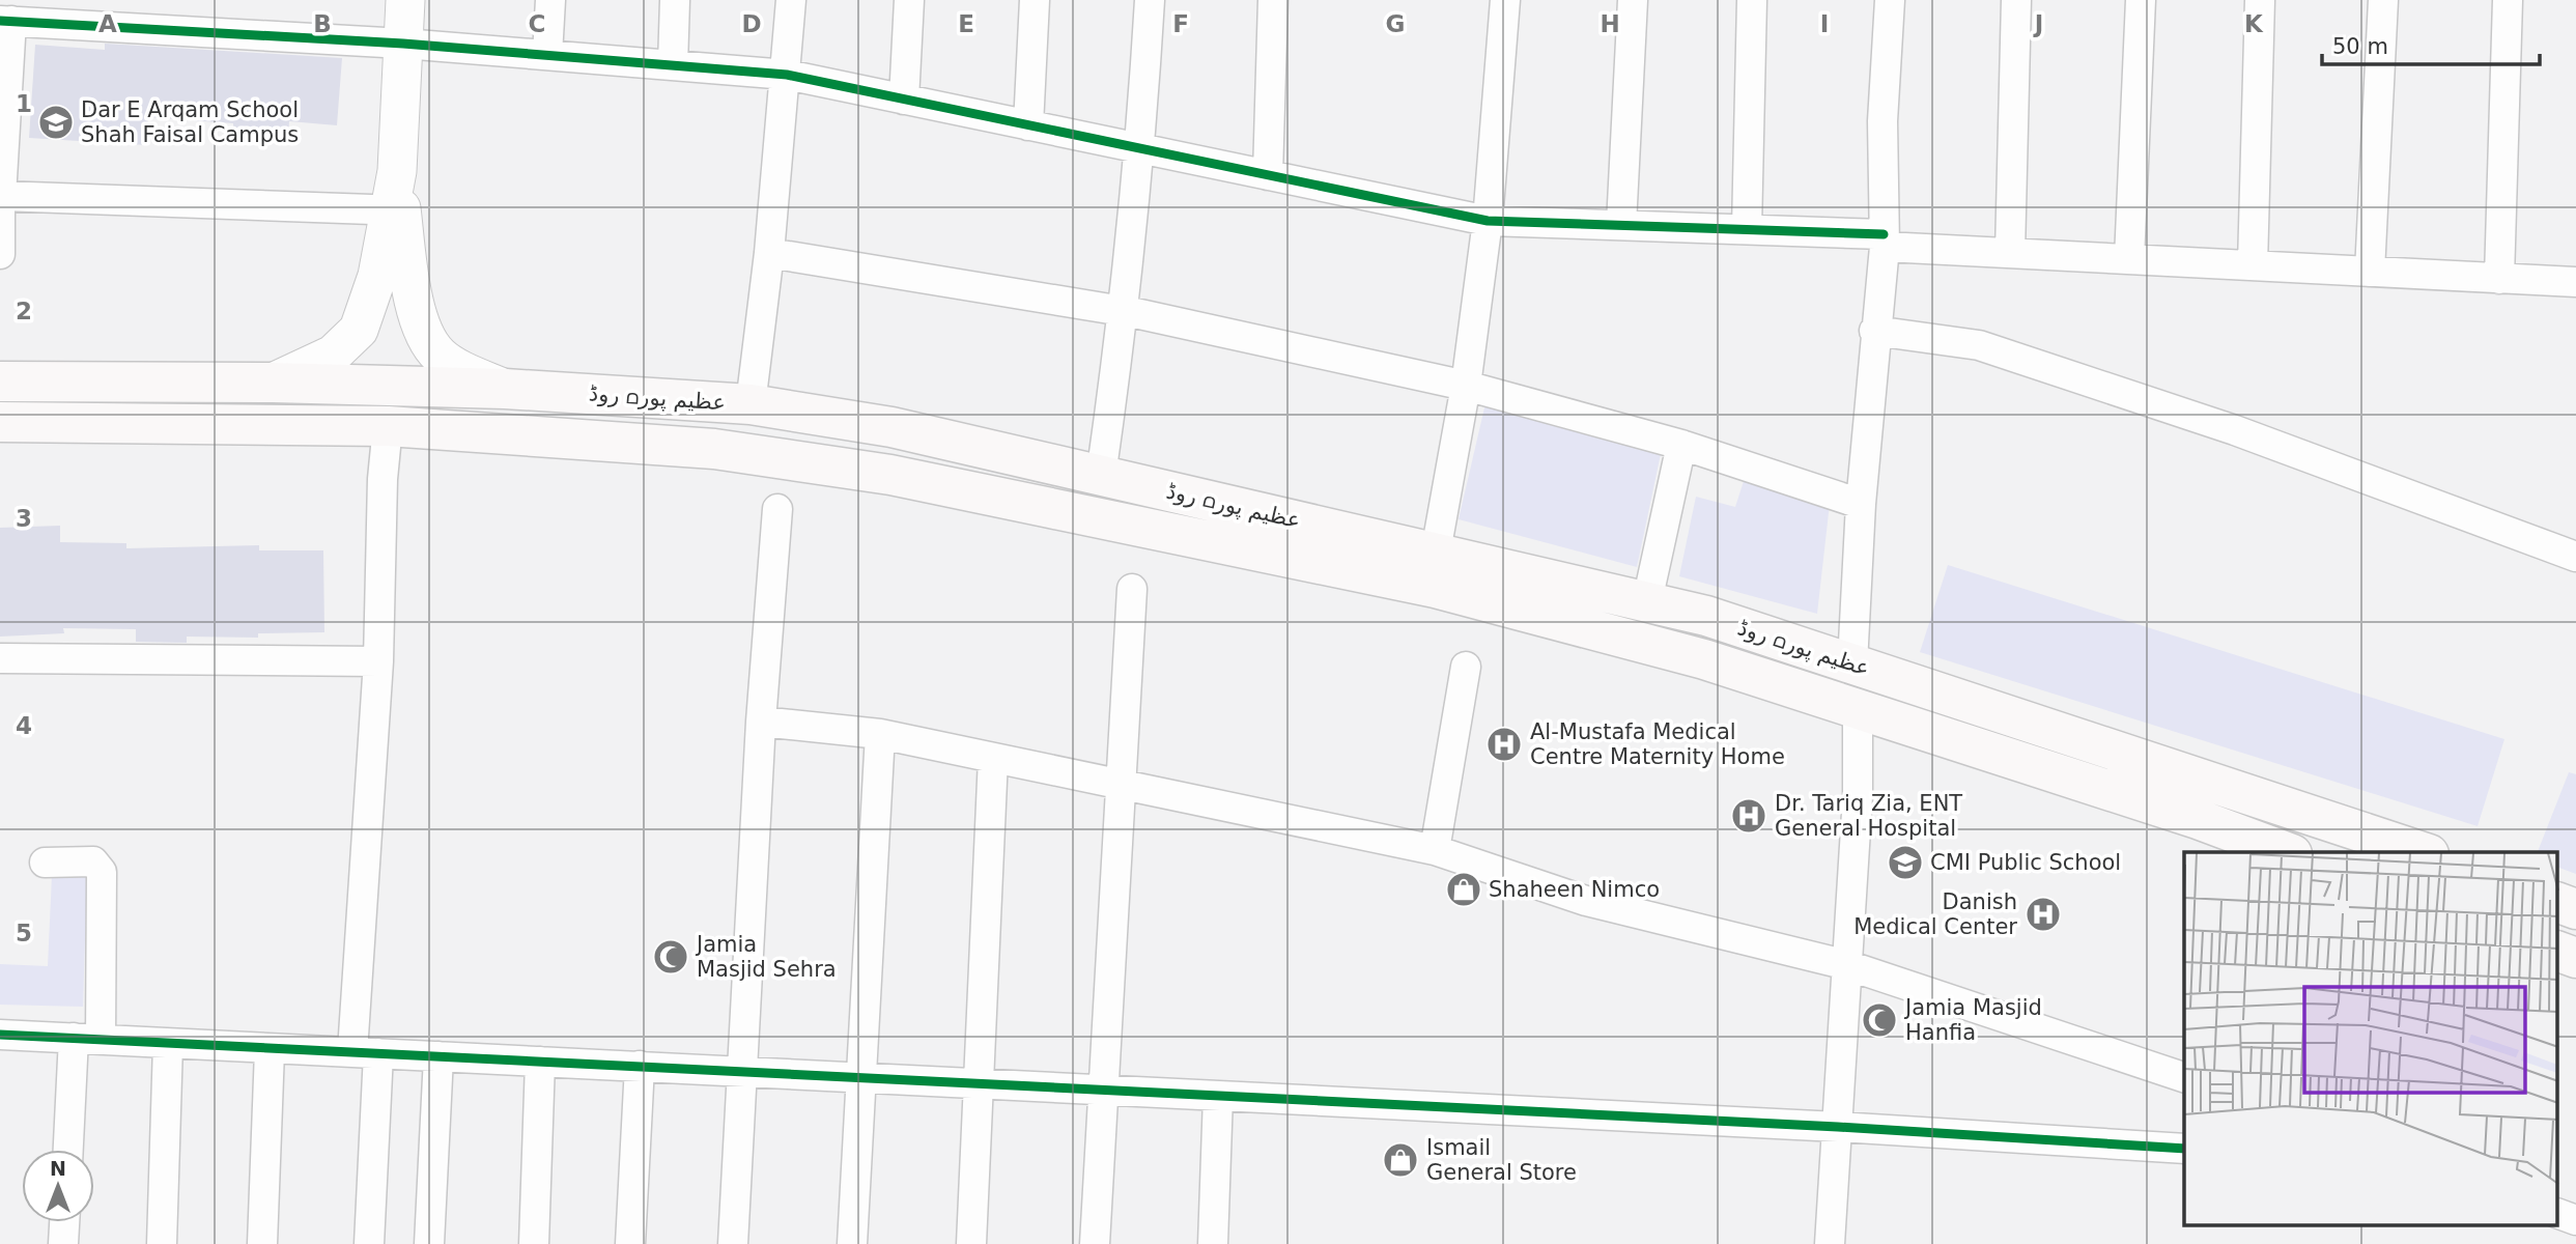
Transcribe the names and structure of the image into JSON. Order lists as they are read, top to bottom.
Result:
{
  "streets": {
    "main road": ["عظیم پورہ روڈ"]
  },
  "places": {
    "school or university": ["Dar E Arqam School Shah Faisal Campus", "CMI Public School"],
    "hospital": ["Al-Mustafa Medical Centre Maternity Home", "Dr. Tariq Zia, ENT General Hospital", "Danish Medical Center"],
    "shop": ["Shaheen Nimco", "Ismail General Store"],
    "mosque": ["Jamia Masjid Sehra", "Jamia Masjid Hanfia"]
  },
  "scale_bar": "50 m",
  "north": "top",
  "grid": {
    "columns": [
      "A",
      "B",
      "C",
      "D",
      "E",
      "F",
      "G",
      "H",
      "I",
      "J",
      "K"
    ],
    "rows": [
      "1",
      "2",
      "3",
      "4",
      "5"
    ]
  }
}
